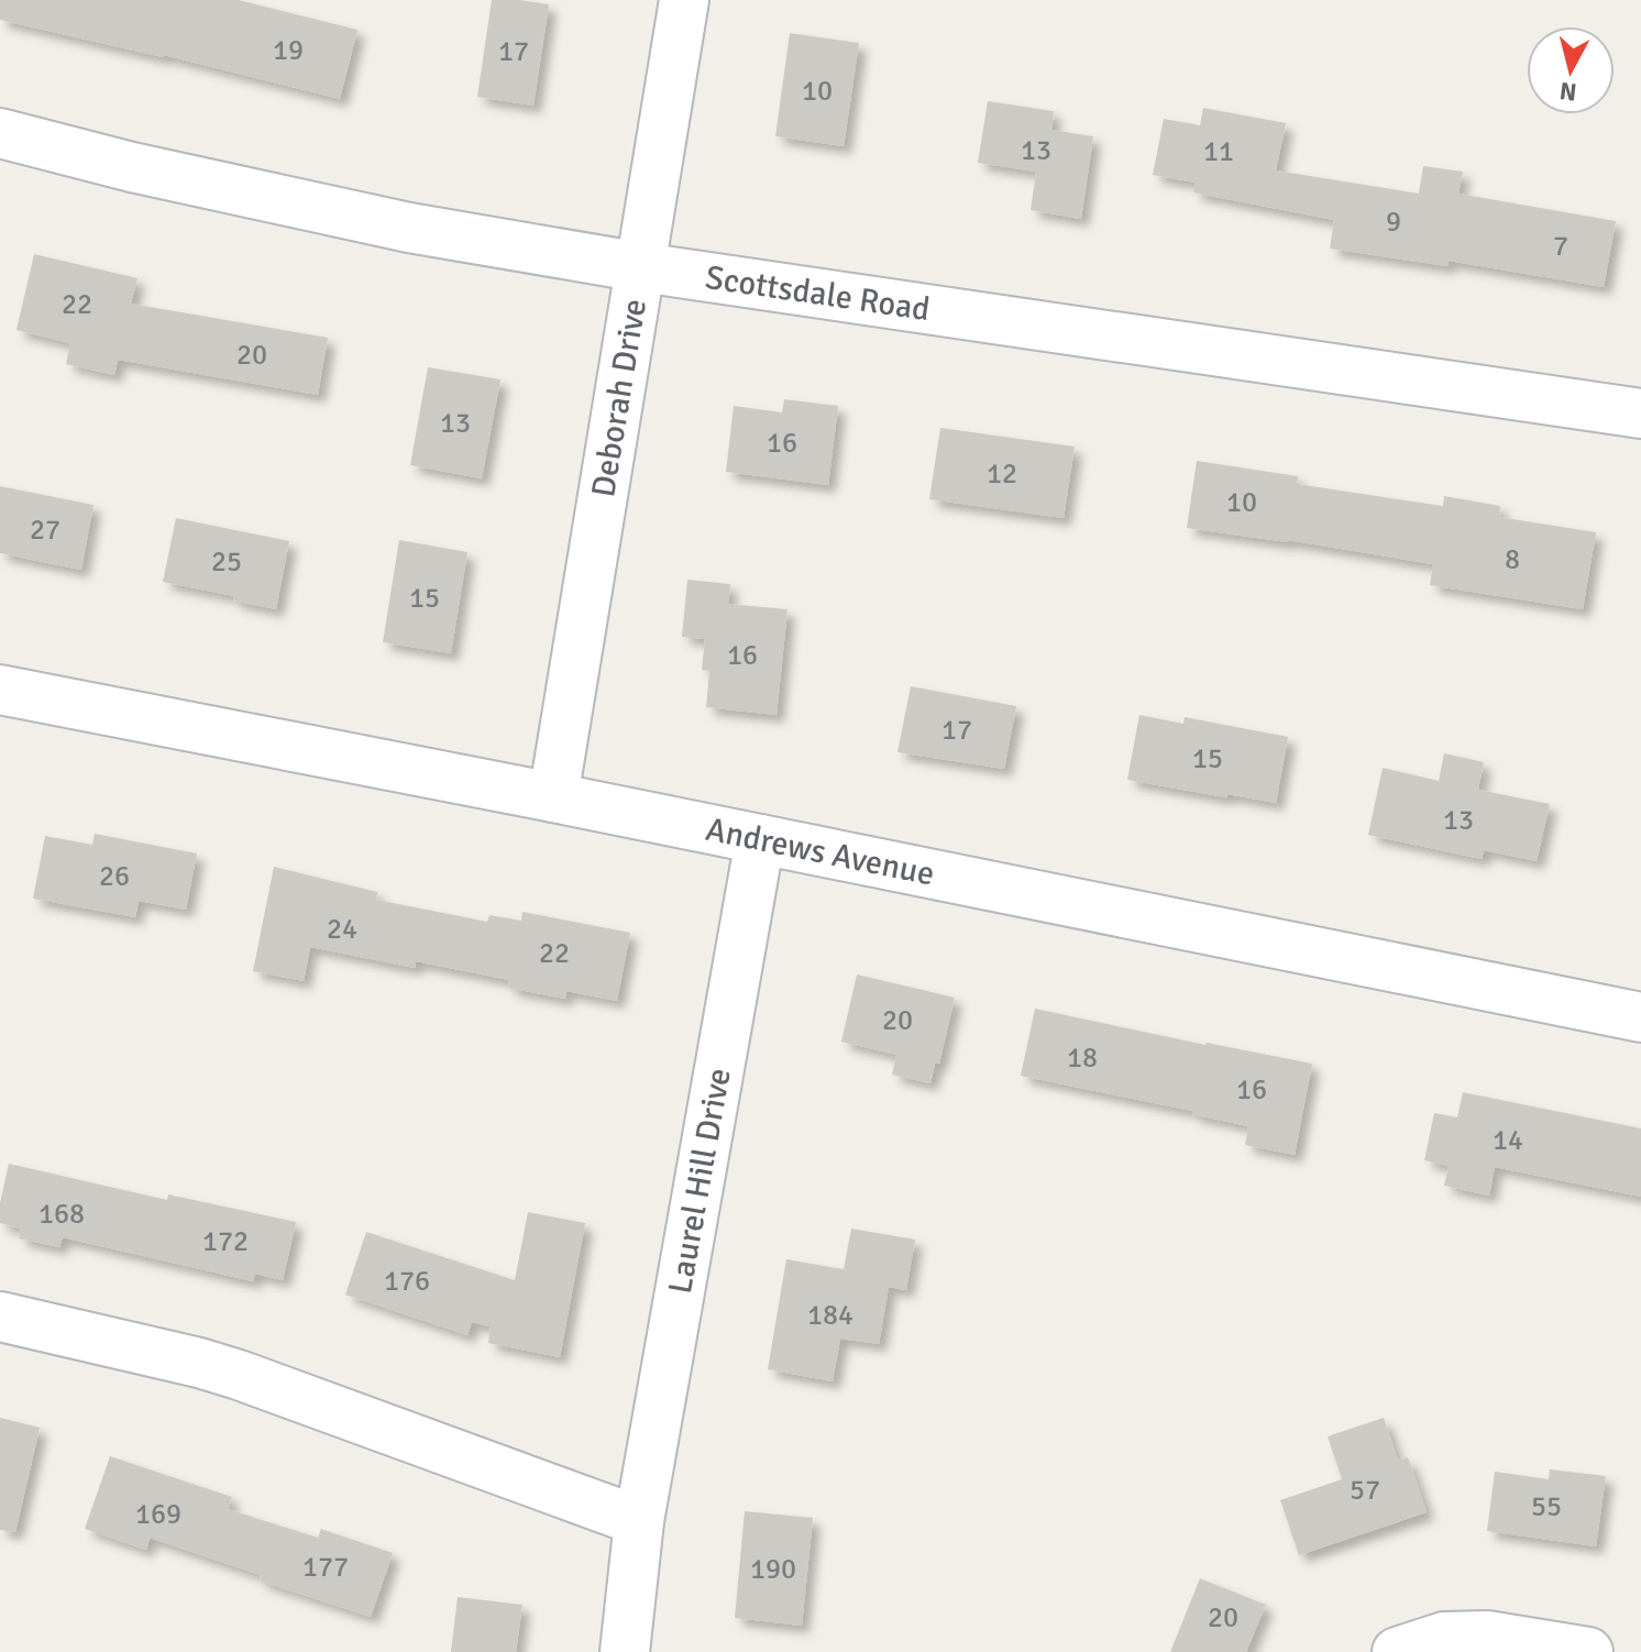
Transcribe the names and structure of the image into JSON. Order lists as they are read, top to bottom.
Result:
{
  "streets": {
    "street": [
      "Scottsdale Road",
      "Deborah Drive",
      "Andrews Avenue",
      "Laurel Hill Drive"
    ]
  },
  "crossings": [
    ["Scottsdale Road", "Deborah Drive"],
    ["Deborah Drive", "Andrews Avenue"],
    ["Andrews Avenue", "Laurel Hill Drive"]
  ],
  "house_numbers": [
    "19",
    "17",
    "10",
    "13",
    "11",
    "9",
    "7",
    "22",
    "20",
    "13",
    "16",
    "12",
    "10",
    "27",
    "8",
    "25",
    "15",
    "16",
    "17",
    "15",
    "13",
    "26",
    "24",
    "22",
    "20",
    "18",
    "16",
    "14",
    "168",
    "172",
    "176",
    "184",
    "57",
    "55",
    "169",
    "177",
    "190",
    "20"
  ],
  "north": "bottom"
}
